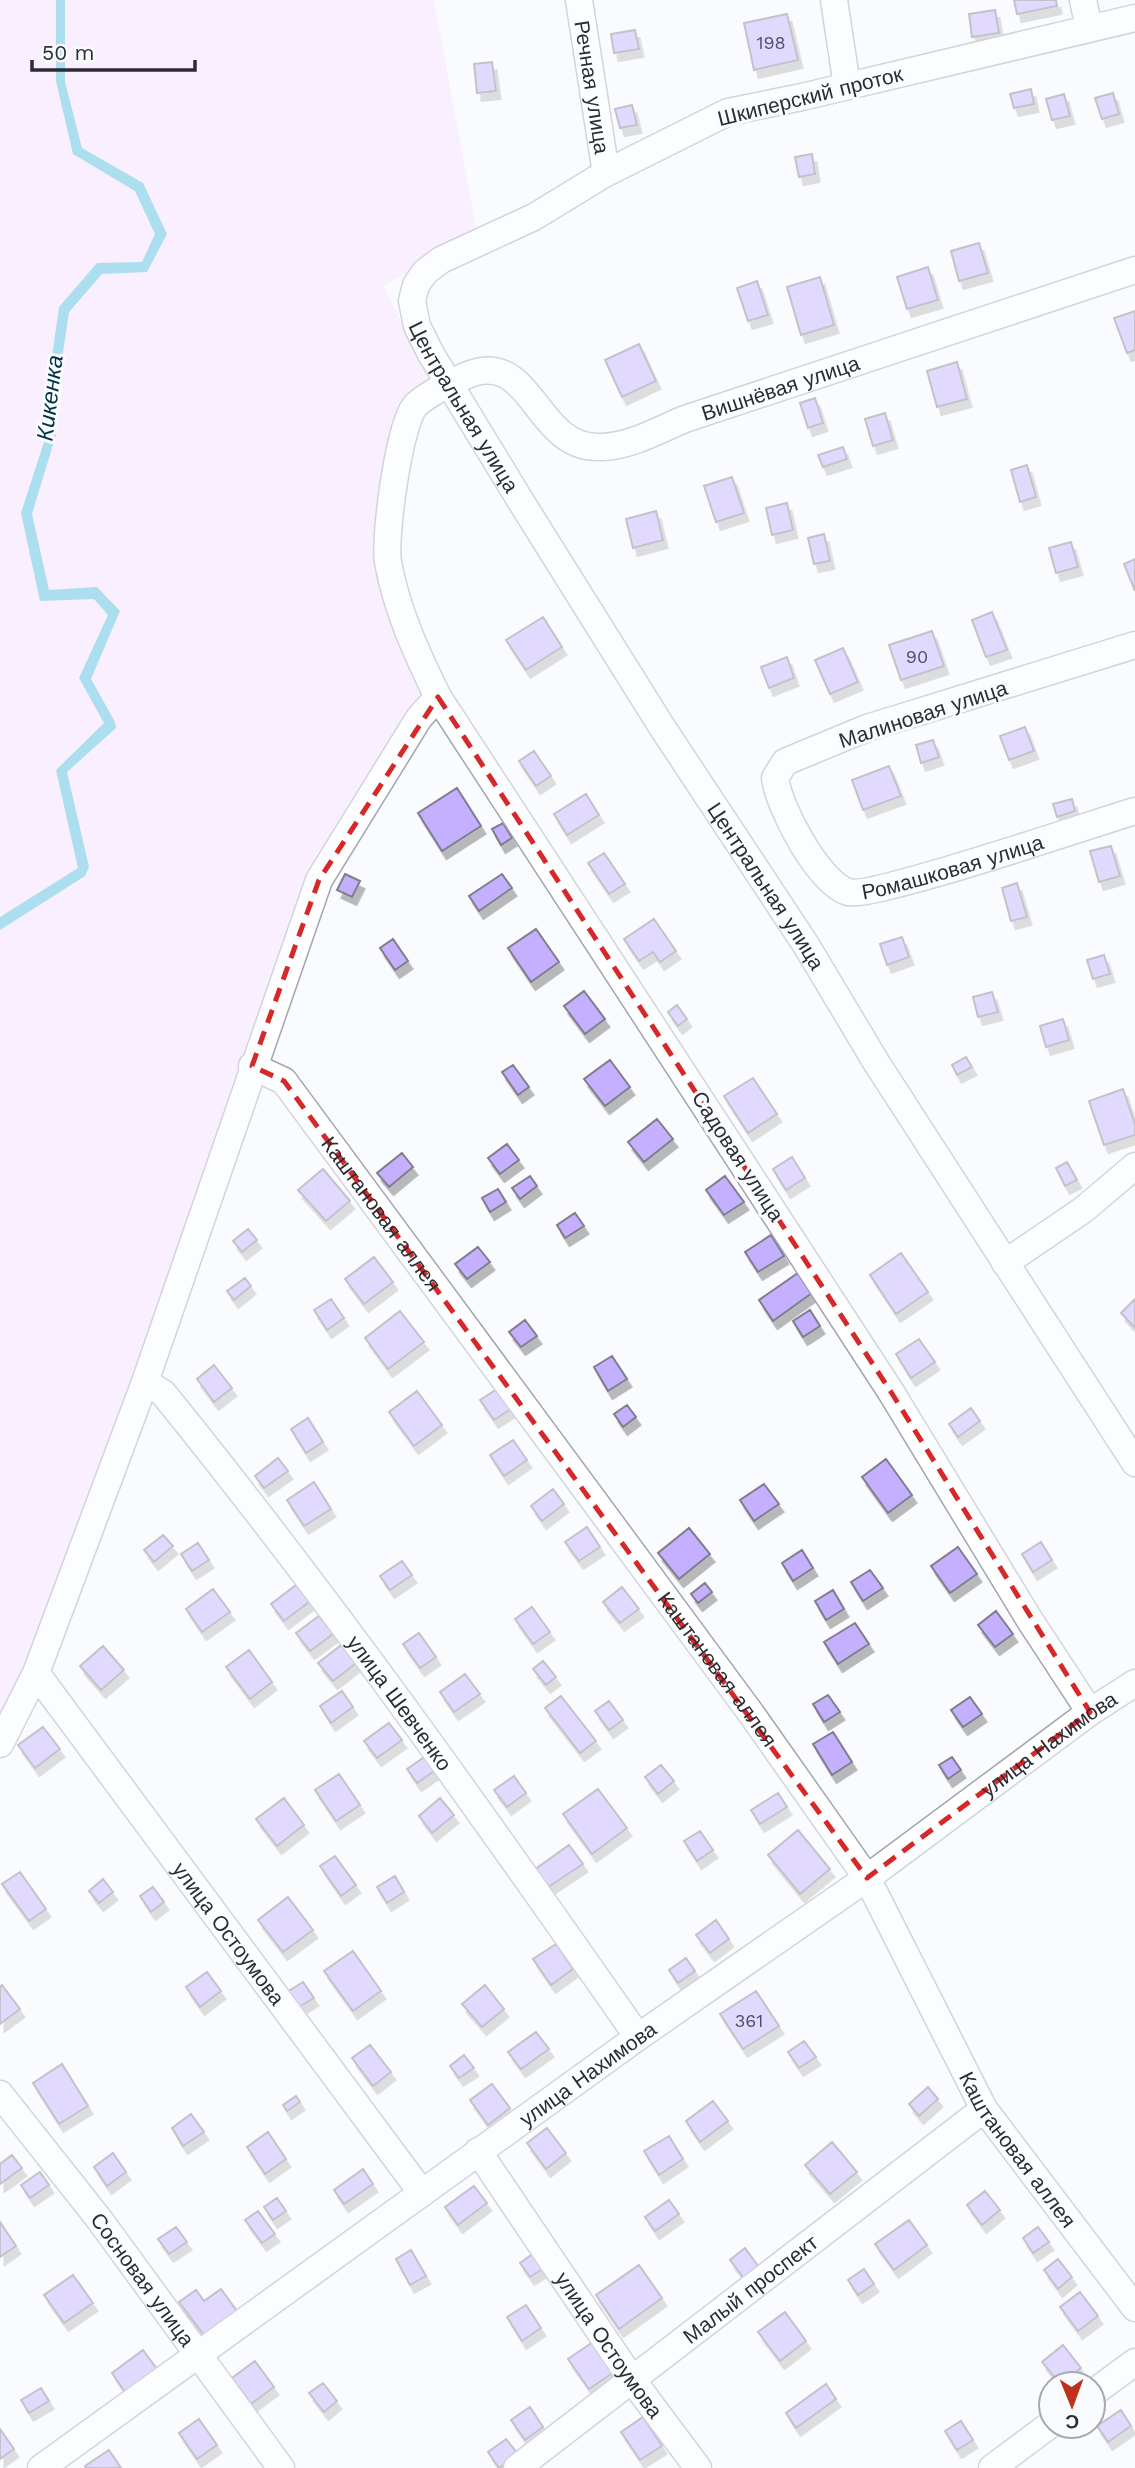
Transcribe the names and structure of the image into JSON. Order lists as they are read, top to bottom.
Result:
{
  "streets": {
    "street": [
      "Речная улица",
      "Шкиперский проток",
      "Вишнёвая улица",
      "Центральная улица",
      "Малиновая улица",
      "Ромашковая улица",
      "Садовая улица",
      "Каштановая аллея",
      "улица Шевченко",
      "улица Нахимова",
      "улица Остоумова",
      "Сосновая улица",
      "Малый проспект"
    ]
  },
  "crossings": [
    ["Речная улица", "Шкиперский проток"],
    ["Шкиперский проток", "Центральная улица"],
    ["Вишнёвая улица", "Центральная улица"],
    ["Вишнёвая улица", "Садовая улица"],
    ["Малиновая улица", "Ромашковая улица"],
    ["Садовая улица", "улица Нахимова"],
    ["Каштановая аллея", "улица Нахимова"],
    ["Каштановая аллея", "Малый проспект"],
    ["улица Шевченко", "улица Нахимова"],
    ["улица Нахимова", "улица Остоумова"],
    ["улица Нахимова", "Сосновая улица"],
    ["улица Остоумова", "Малый проспект"]
  ],
  "water": ["Кикенка"],
  "house_numbers": ["198", "90", "361"],
  "scale_bar": "50 m",
  "north": "bottom"
}
